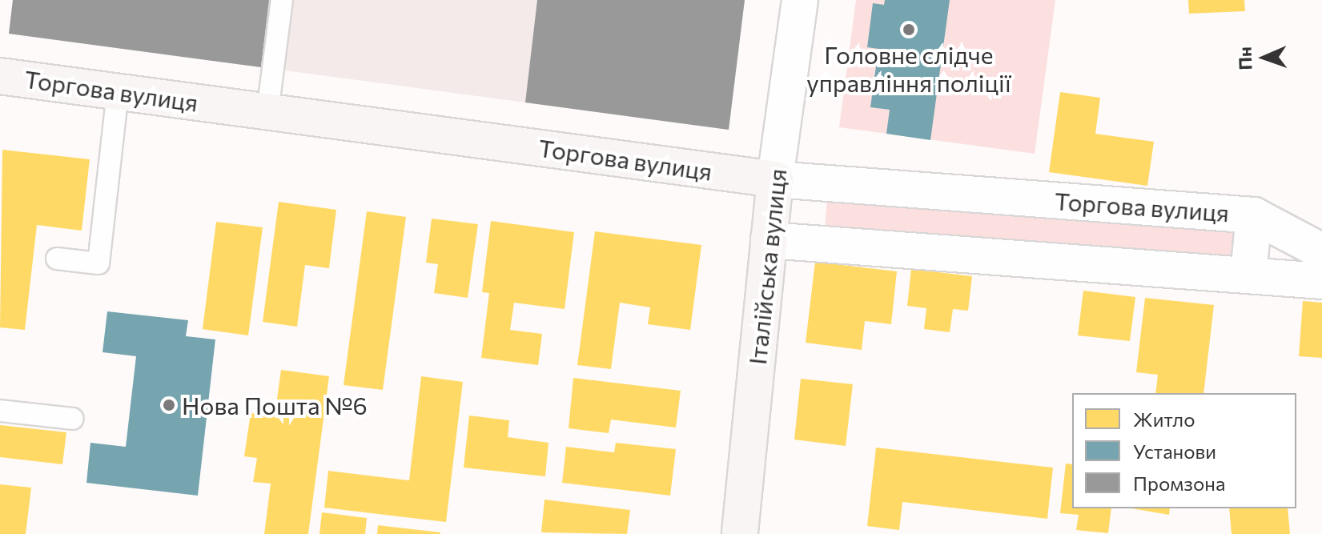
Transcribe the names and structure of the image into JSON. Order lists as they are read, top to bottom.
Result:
{
  "streets": {
    "street": ["Торгова вулиця", "Італійська вулиця"]
  },
  "crossings": [
    ["Торгова вулиця", "Італійська вулиця"]
  ],
  "places": ["Головне слідче управління поліції", "Нова Пошта №6"],
  "legend": ["Житло", "Установи", "Промзона"],
  "north": "left"
}
